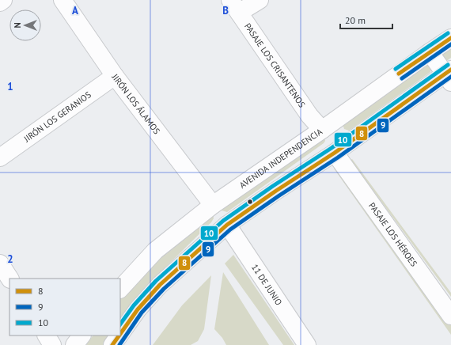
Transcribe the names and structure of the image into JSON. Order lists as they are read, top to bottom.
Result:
{
  "streets": {
    "street": [
      "PASAJE LOS CRISANTENOS",
      "JIRÓN LOS ÁLAMOS",
      "JIRÓN LOS GERANIOS",
      "AVENIDA INDEPENDENCIA",
      "PASAJE LOS HÉROES",
      "11 DE JUNIO"
    ]
  },
  "crossings": [
    ["PASAJE LOS CRISANTENOS", "AVENIDA INDEPENDENCIA"],
    ["JIRÓN LOS ÁLAMOS", "JIRÓN LOS GERANIOS"],
    ["JIRÓN LOS ÁLAMOS", "AVENIDA INDEPENDENCIA"]
  ],
  "lines": ["transit line 10", "transit line 8", "transit line 9"],
  "legend": ["8", "9", "10"],
  "scale_bar": "20 m",
  "north": "left",
  "grid": {
    "columns": ["A", "B"],
    "rows": ["1", "2"]
  }
}
